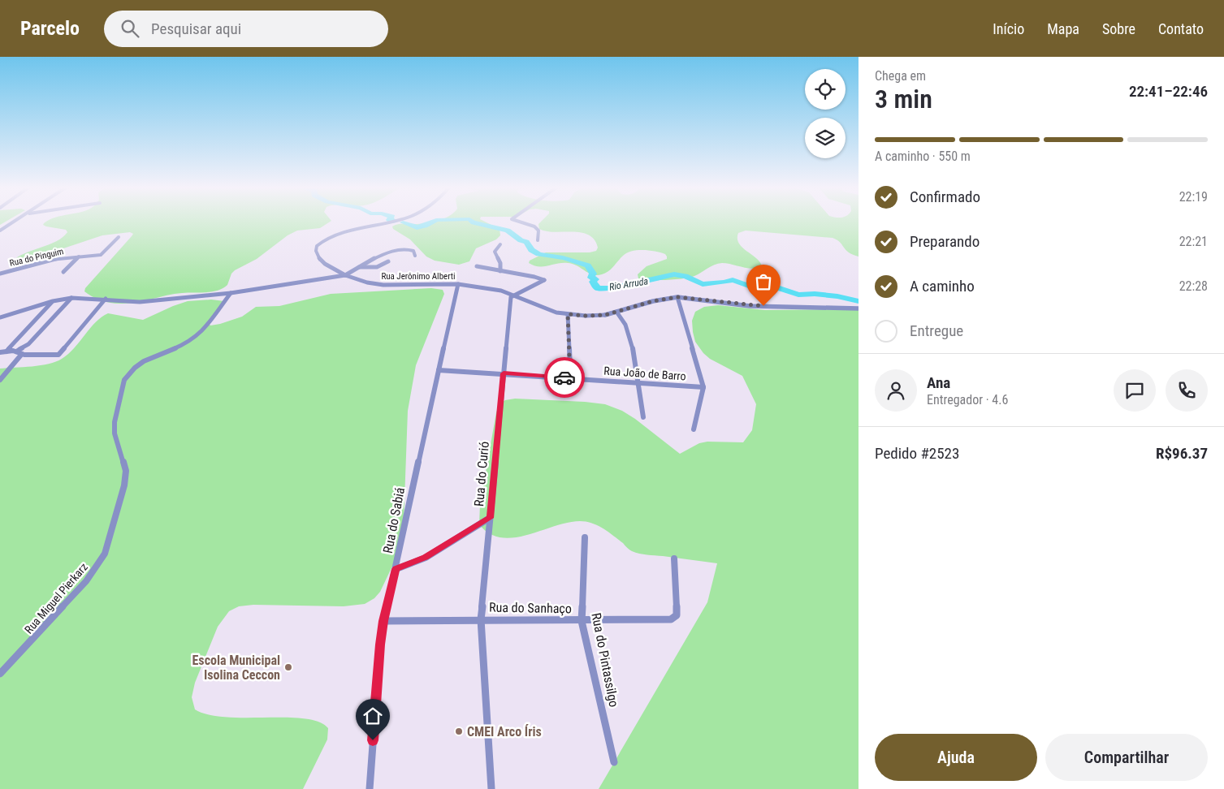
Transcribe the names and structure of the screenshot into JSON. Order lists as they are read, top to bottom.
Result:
{
  "streets": {
    "street": [
      "Rua do Pinguim",
      "Rua Jerônimo Alberti",
      "Rua João de Barro",
      "Rua do Curió",
      "Rua do Sabiá",
      "Rua Miguel Pierkarz",
      "Rua do Sanhaço",
      "Rua do Pintassilgo"
    ]
  },
  "crossings": [
    ["Rua Jerônimo Alberti", "Rua do Curió"],
    ["Rua Jerônimo Alberti", "Rua do Sabiá"],
    ["Rua Jerônimo Alberti", "Rua Miguel Pierkarz"],
    ["Rua João de Barro", "Rua do Curió"],
    ["Rua João de Barro", "Rua do Sabiá"],
    ["Rua do Curió", "Rua do Sanhaço"],
    ["Rua do Sabiá", "Rua do Sanhaço"],
    ["Rua do Sanhaço", "Rua do Pintassilgo"]
  ],
  "water": ["Rio Arruda"],
  "places": ["Escola Municipal Isolina Ceccon", "CMEI Arco Íris"],
  "page": {
    "header": "Parcelo",
    "search": "Pesquisar aqui",
    "nav": [
      "Início",
      "Mapa",
      "Sobre",
      "Contato"
    ],
    "heading": ["3 min", "Chega em", "22:41–22:46"],
    "panel": [
      "Ana",
      "Entregador · 4.6",
      "Pedido #2523",
      "R$96.37"
    ],
    "bar": "A caminho · 550 m",
    "list": [
      ["Confirmado", "22:19"],
      ["Preparando", "22:21"],
      ["A caminho", "22:28"],
      "Entregue"
    ],
    "buttons": ["Ajuda", "Compartilhar"]
  }
}
